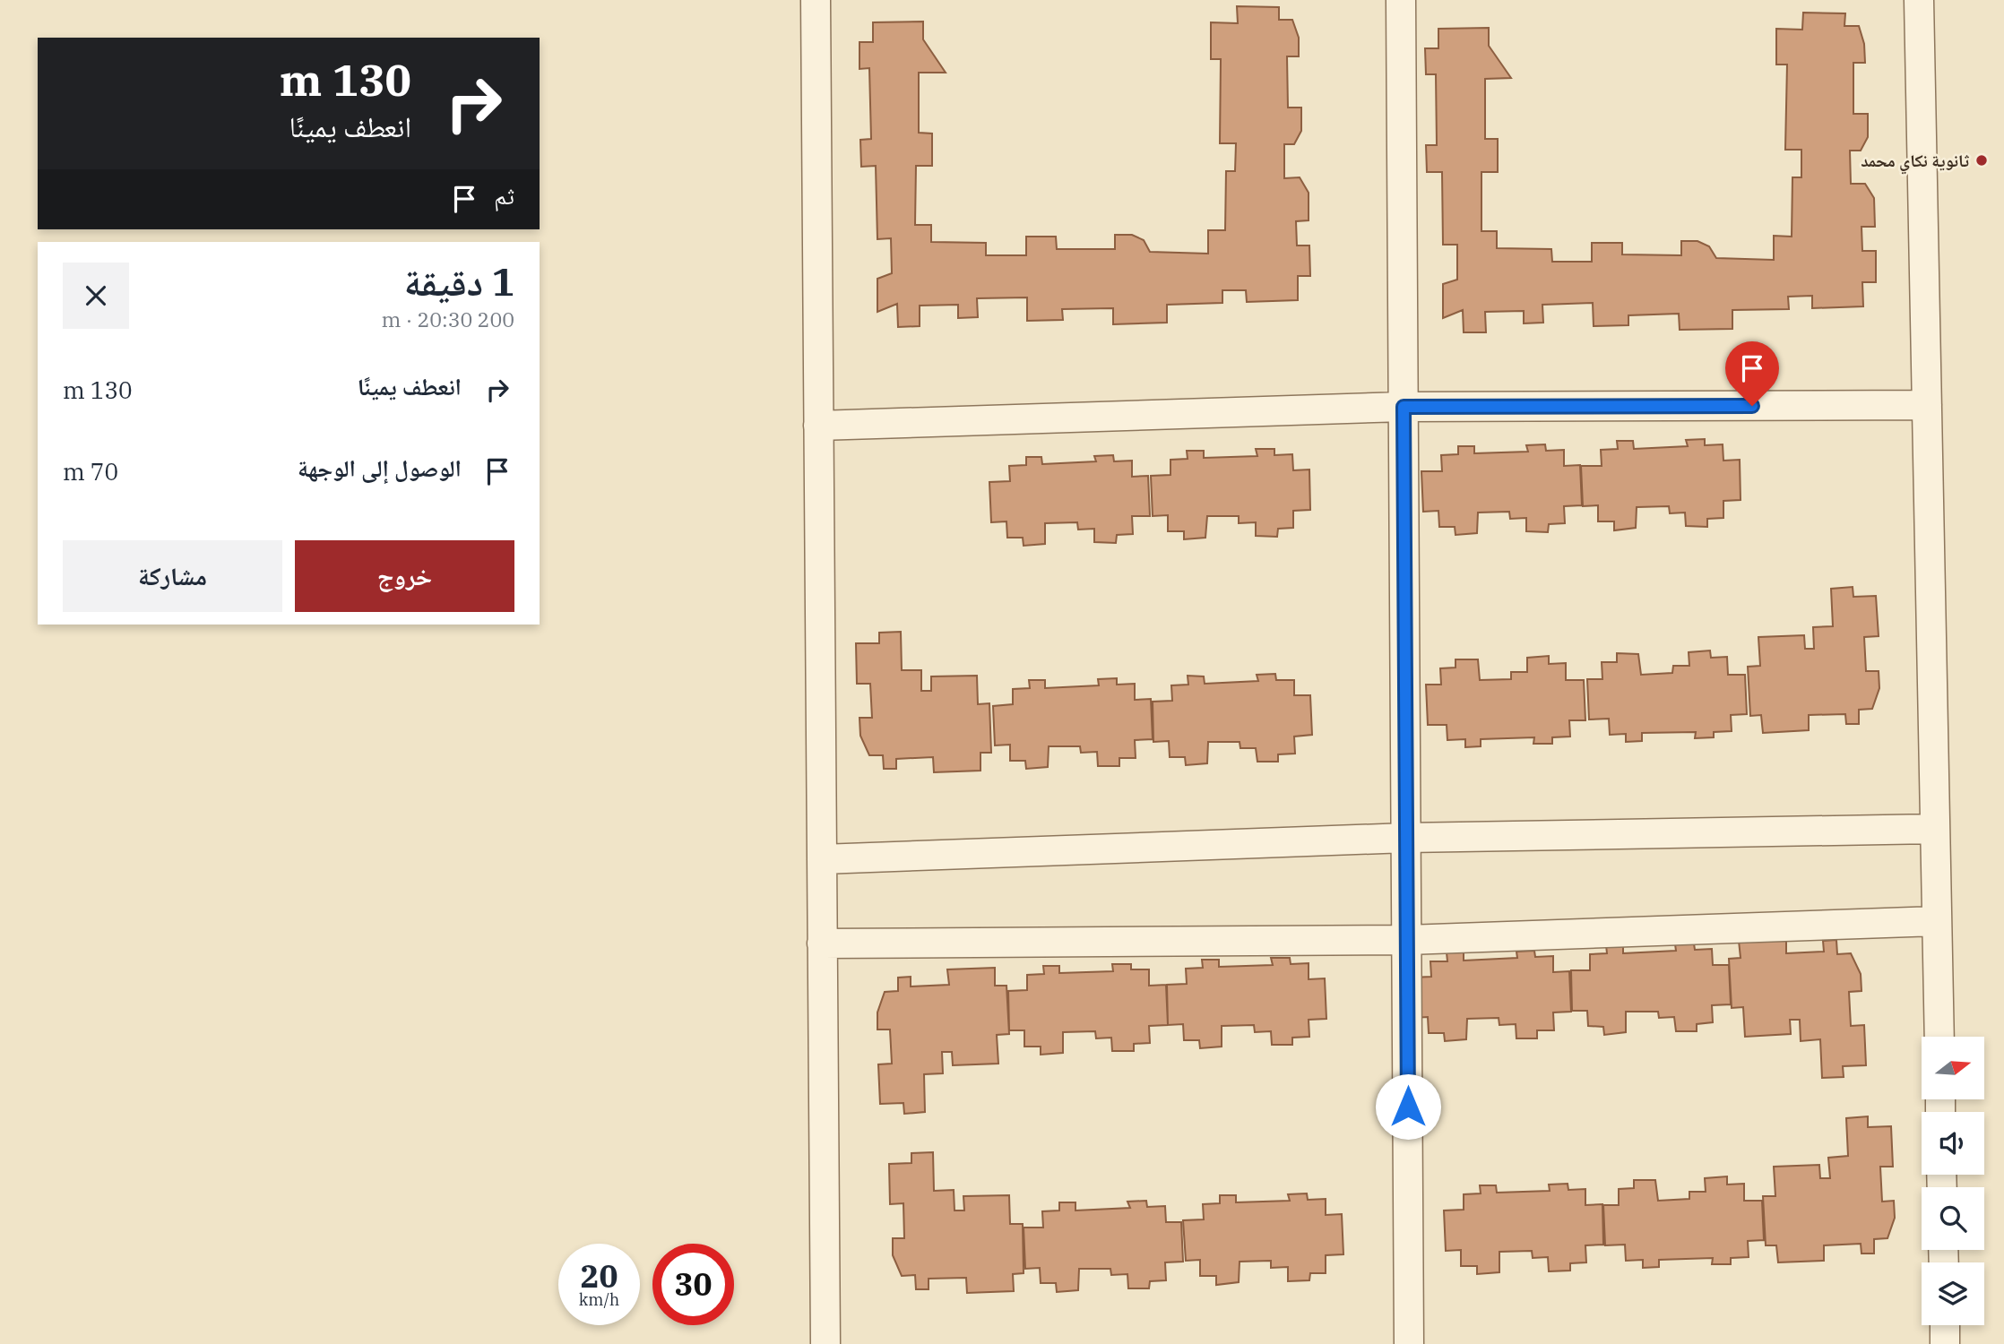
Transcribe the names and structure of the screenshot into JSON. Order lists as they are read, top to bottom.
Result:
{
  "places": ["ثانوية نكاي محمد"],
  "north": "right",
  "page": {
    "turn": ["130 m", "انعطف يمينًا"],
    "then": "ثم",
    "heading": ["1 دقيقة", "200 m · 20:30"],
    "list": [
      {
        "name": "انعطف يمينًا",
        "value": "130 m"
      },
      {
        "name": "الوصول إلى الوجهة",
        "value": "70 m"
      }
    ],
    "buttons": ["خروج", "مشاركة"],
    "speed": "20 km/h",
    "limit": "30"
  }
}
